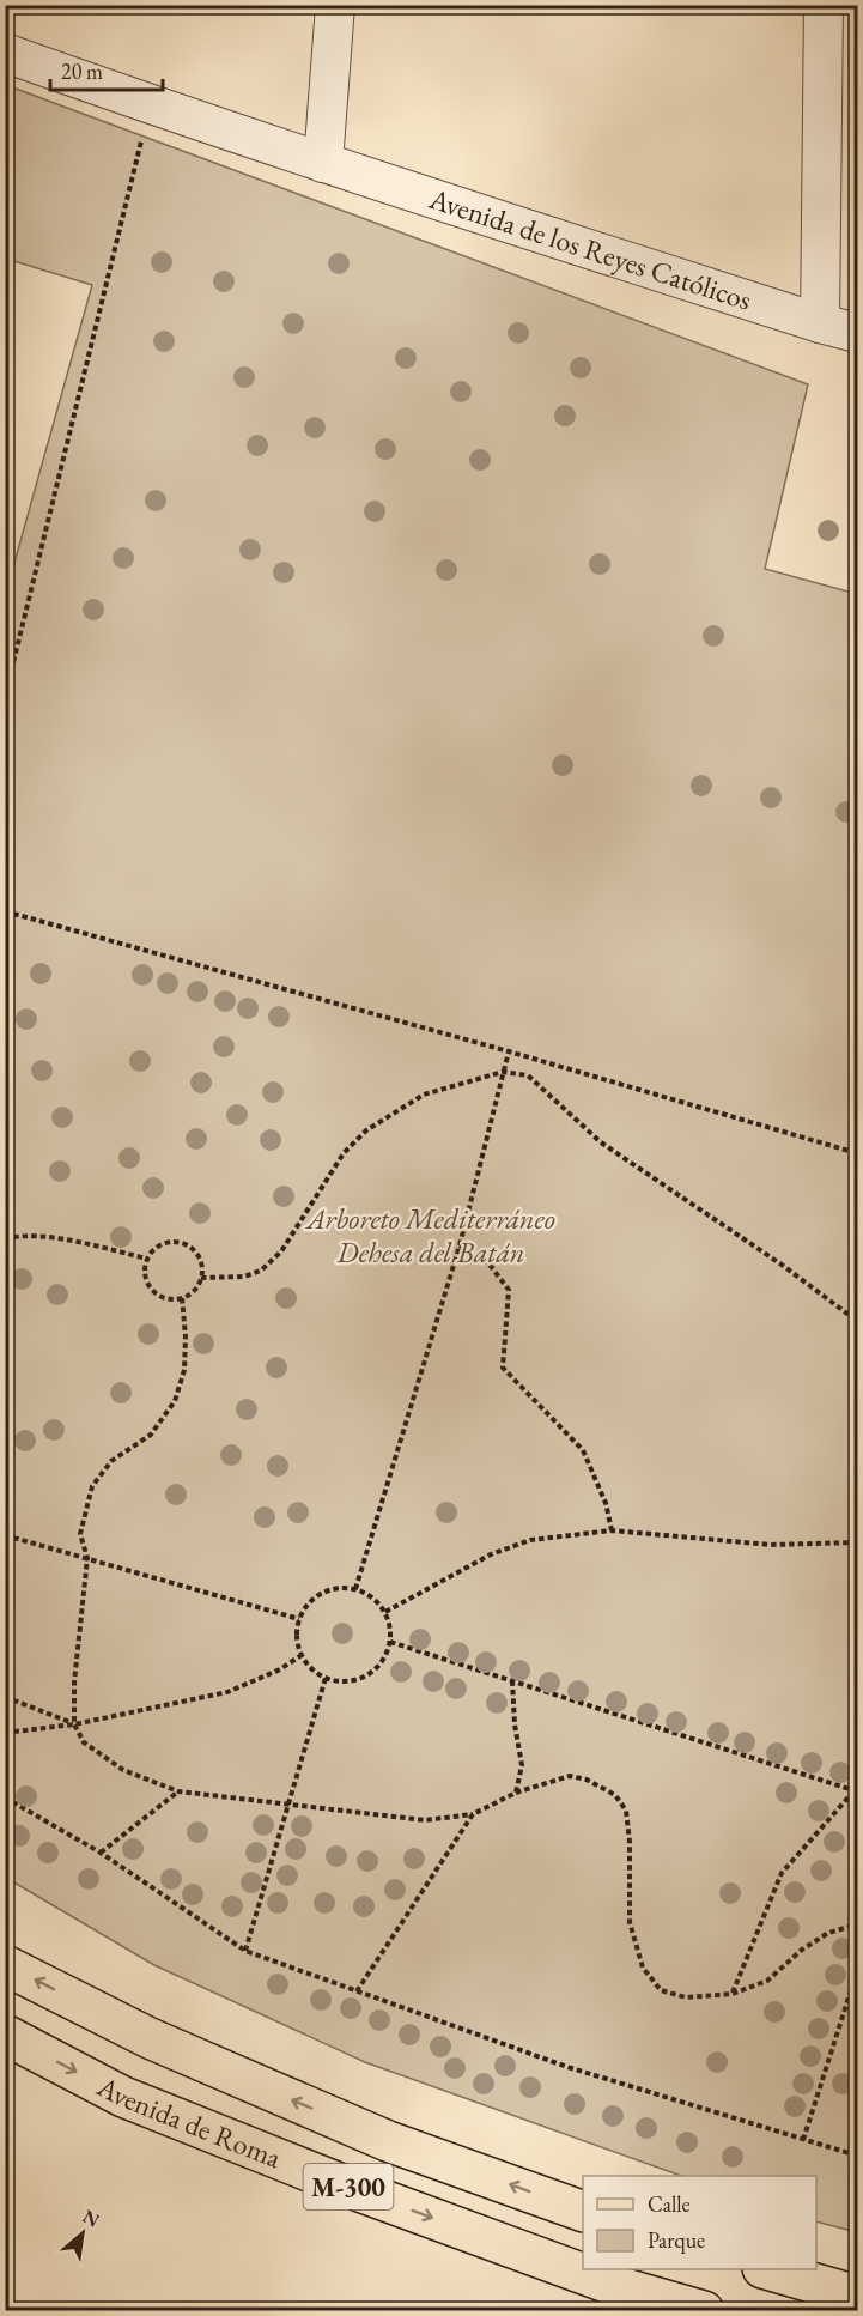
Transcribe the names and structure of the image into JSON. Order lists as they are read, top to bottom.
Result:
{
  "streets": {
    "main road": ["Avenida de Roma", "M-300"],
    "street": ["Avenida de los Reyes Católicos"]
  },
  "parks": ["Arboreto Mediterráneo Dehesa del Batán"],
  "legend": ["Calle", "Parque"],
  "scale_bar": "20 m",
  "north": "top right"
}
